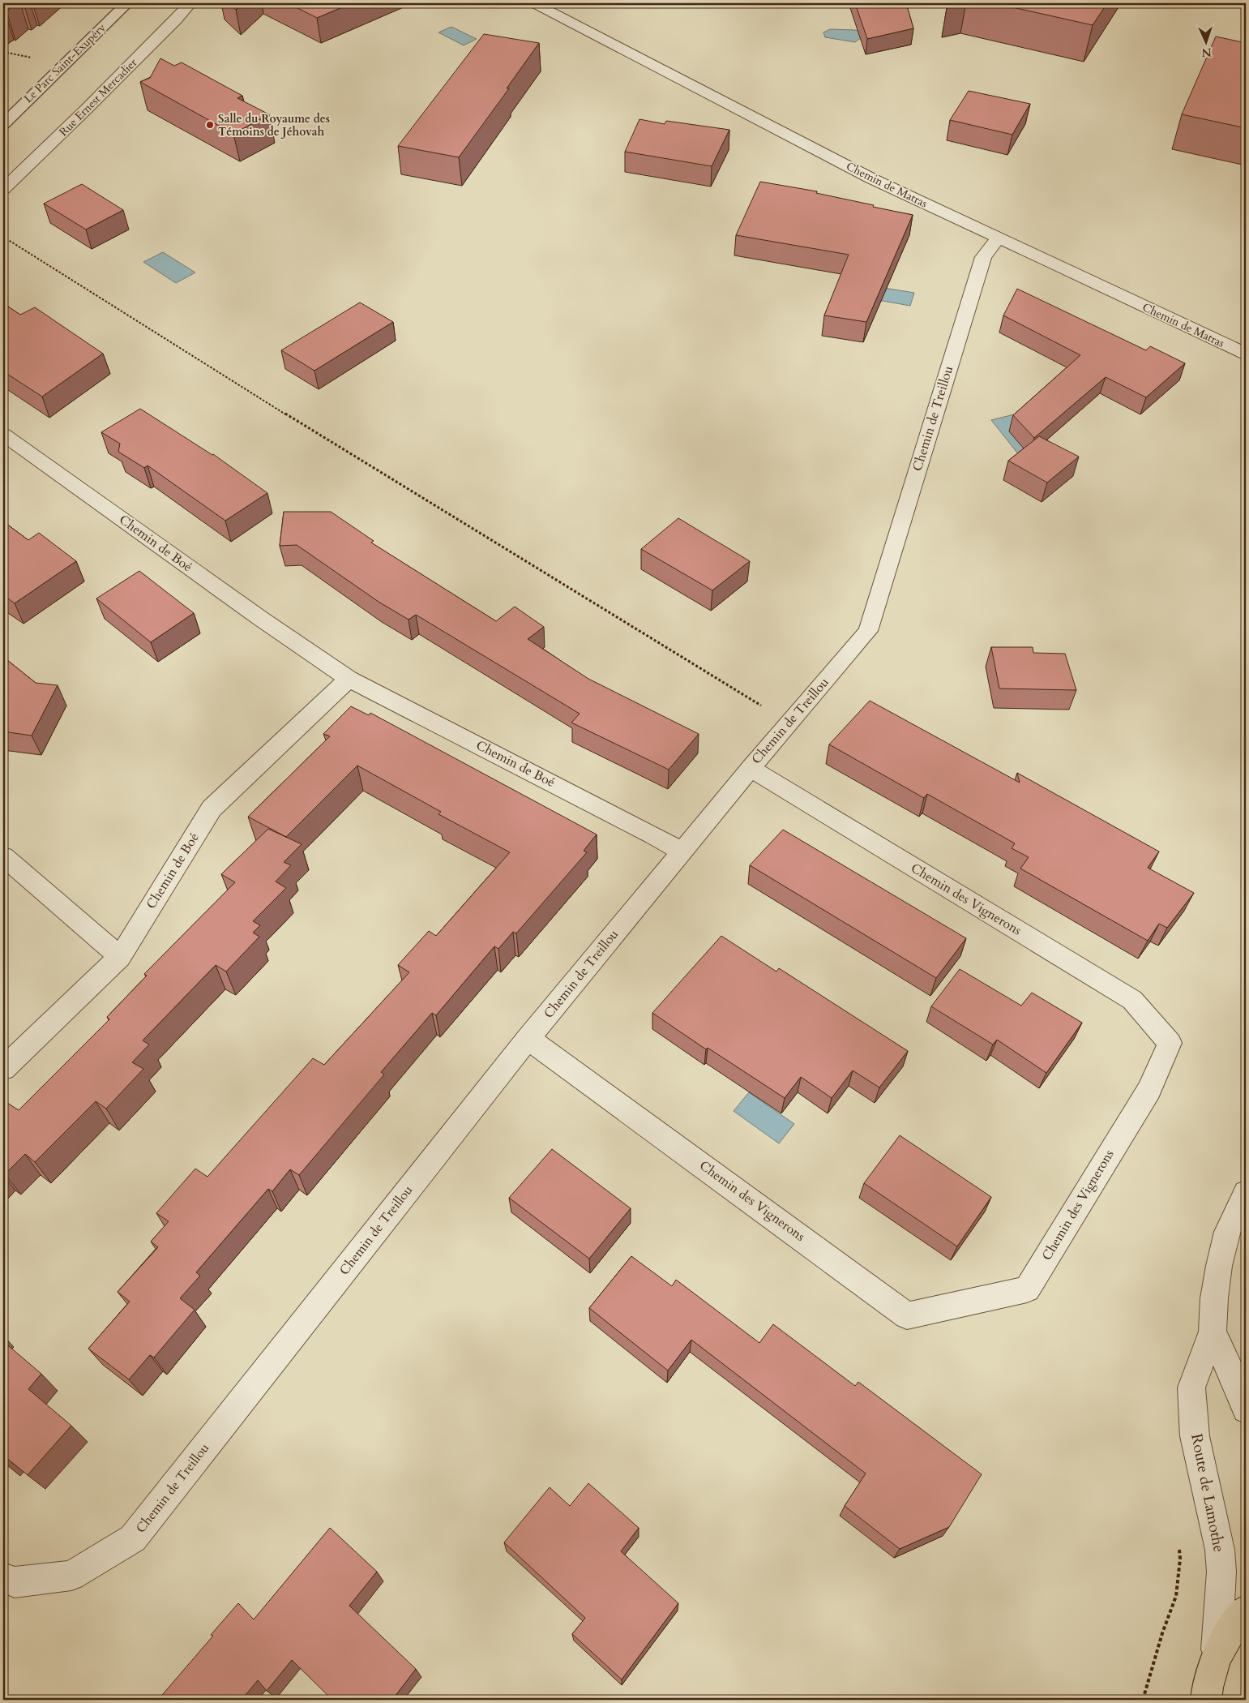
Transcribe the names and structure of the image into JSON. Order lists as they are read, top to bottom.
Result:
{
  "streets": {
    "street": [
      "Rue Ernest Mercadier",
      "Chemin de Matras",
      "Chemin de Treillou",
      "Chemin de Boé",
      "Chemin des Vignerons",
      "Route de Lamothe"
    ],
    "lane": ["Le Parc Saint-Exupéry"]
  },
  "crossings": [
    ["Chemin de Matras", "Chemin de Treillou"],
    ["Chemin de Treillou", "Chemin de Boé"],
    ["Chemin de Treillou", "Chemin des Vignerons"]
  ],
  "places": ["Salle du Royaume des Témoins de Jéhovah"],
  "north": "bottom"
}
